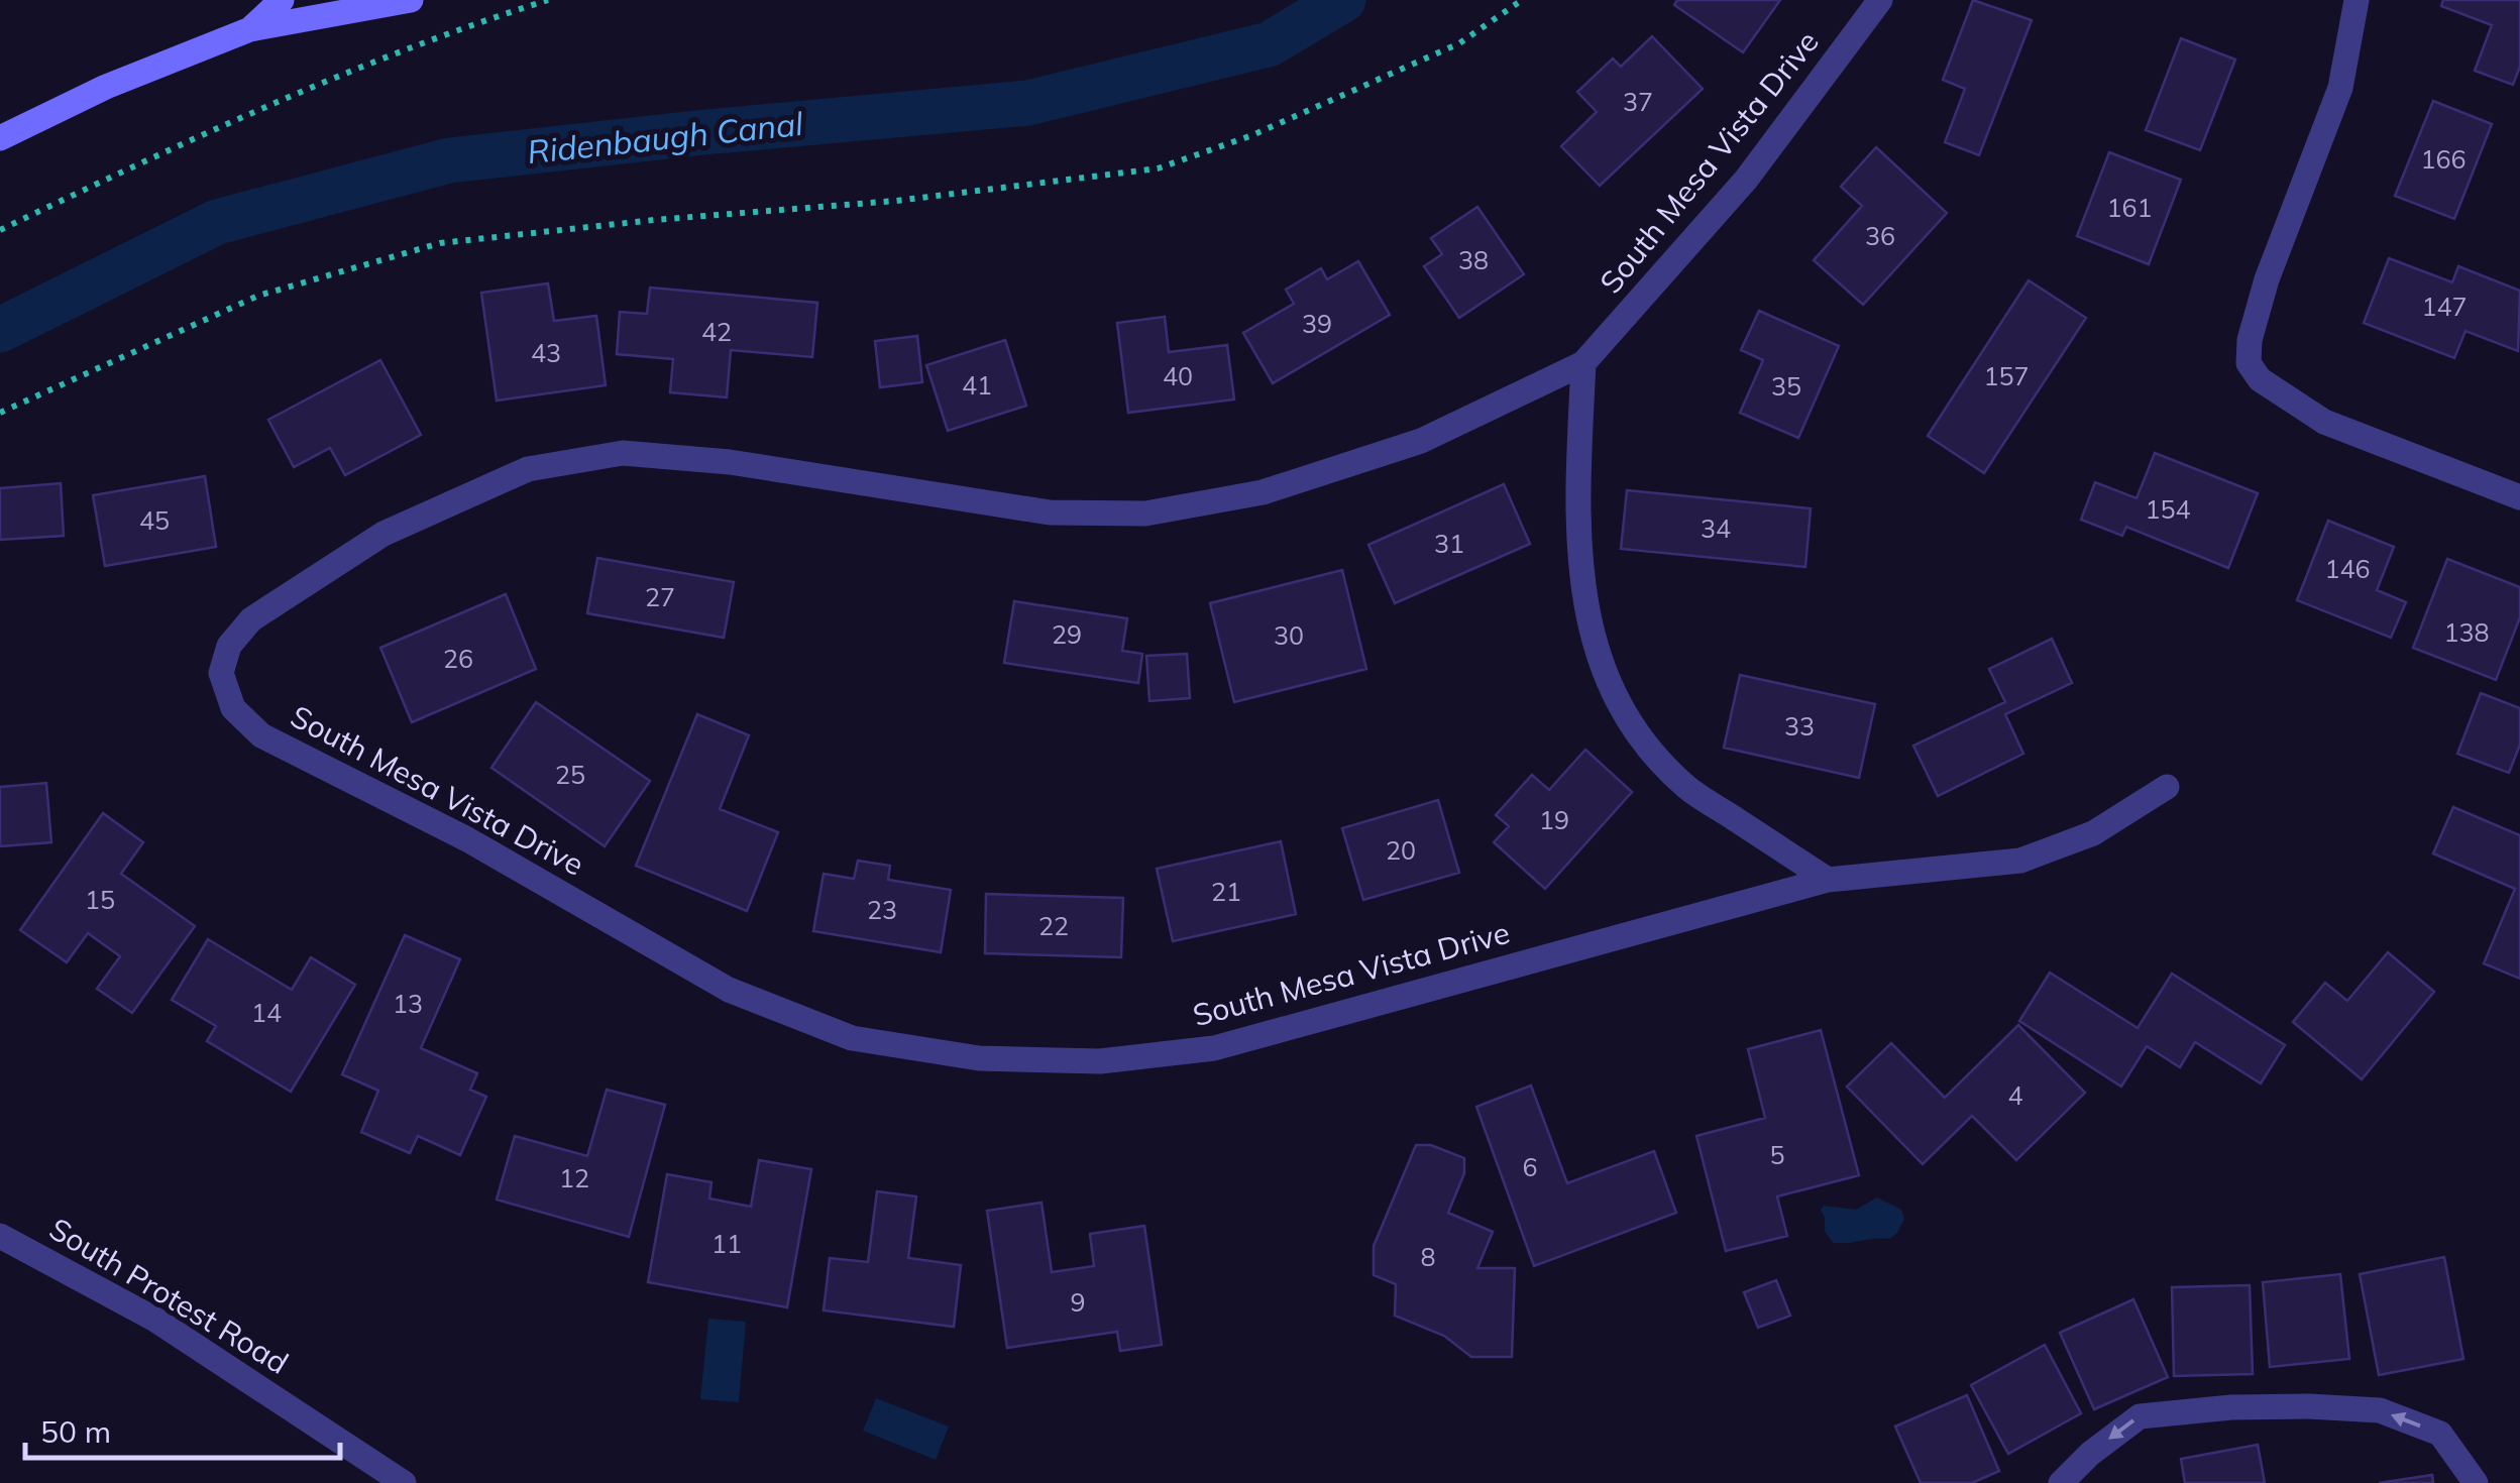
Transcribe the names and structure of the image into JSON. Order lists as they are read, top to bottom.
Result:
{
  "streets": {
    "street": ["South Mesa Vista Drive", "South Protest Road"]
  },
  "water": ["Ridenbaugh Canal"],
  "house_numbers": [
    "37",
    "166",
    "161",
    "36",
    "38",
    "147",
    "39",
    "42",
    "43",
    "40",
    "157",
    "41",
    "35",
    "154",
    "45",
    "34",
    "31",
    "146",
    "27",
    "138",
    "29",
    "30",
    "26",
    "33",
    "25",
    "19",
    "20",
    "21",
    "15",
    "23",
    "22",
    "13",
    "14",
    "4",
    "5",
    "6",
    "12",
    "11",
    "8",
    "9"
  ],
  "scale_bar": "50 m"
}
